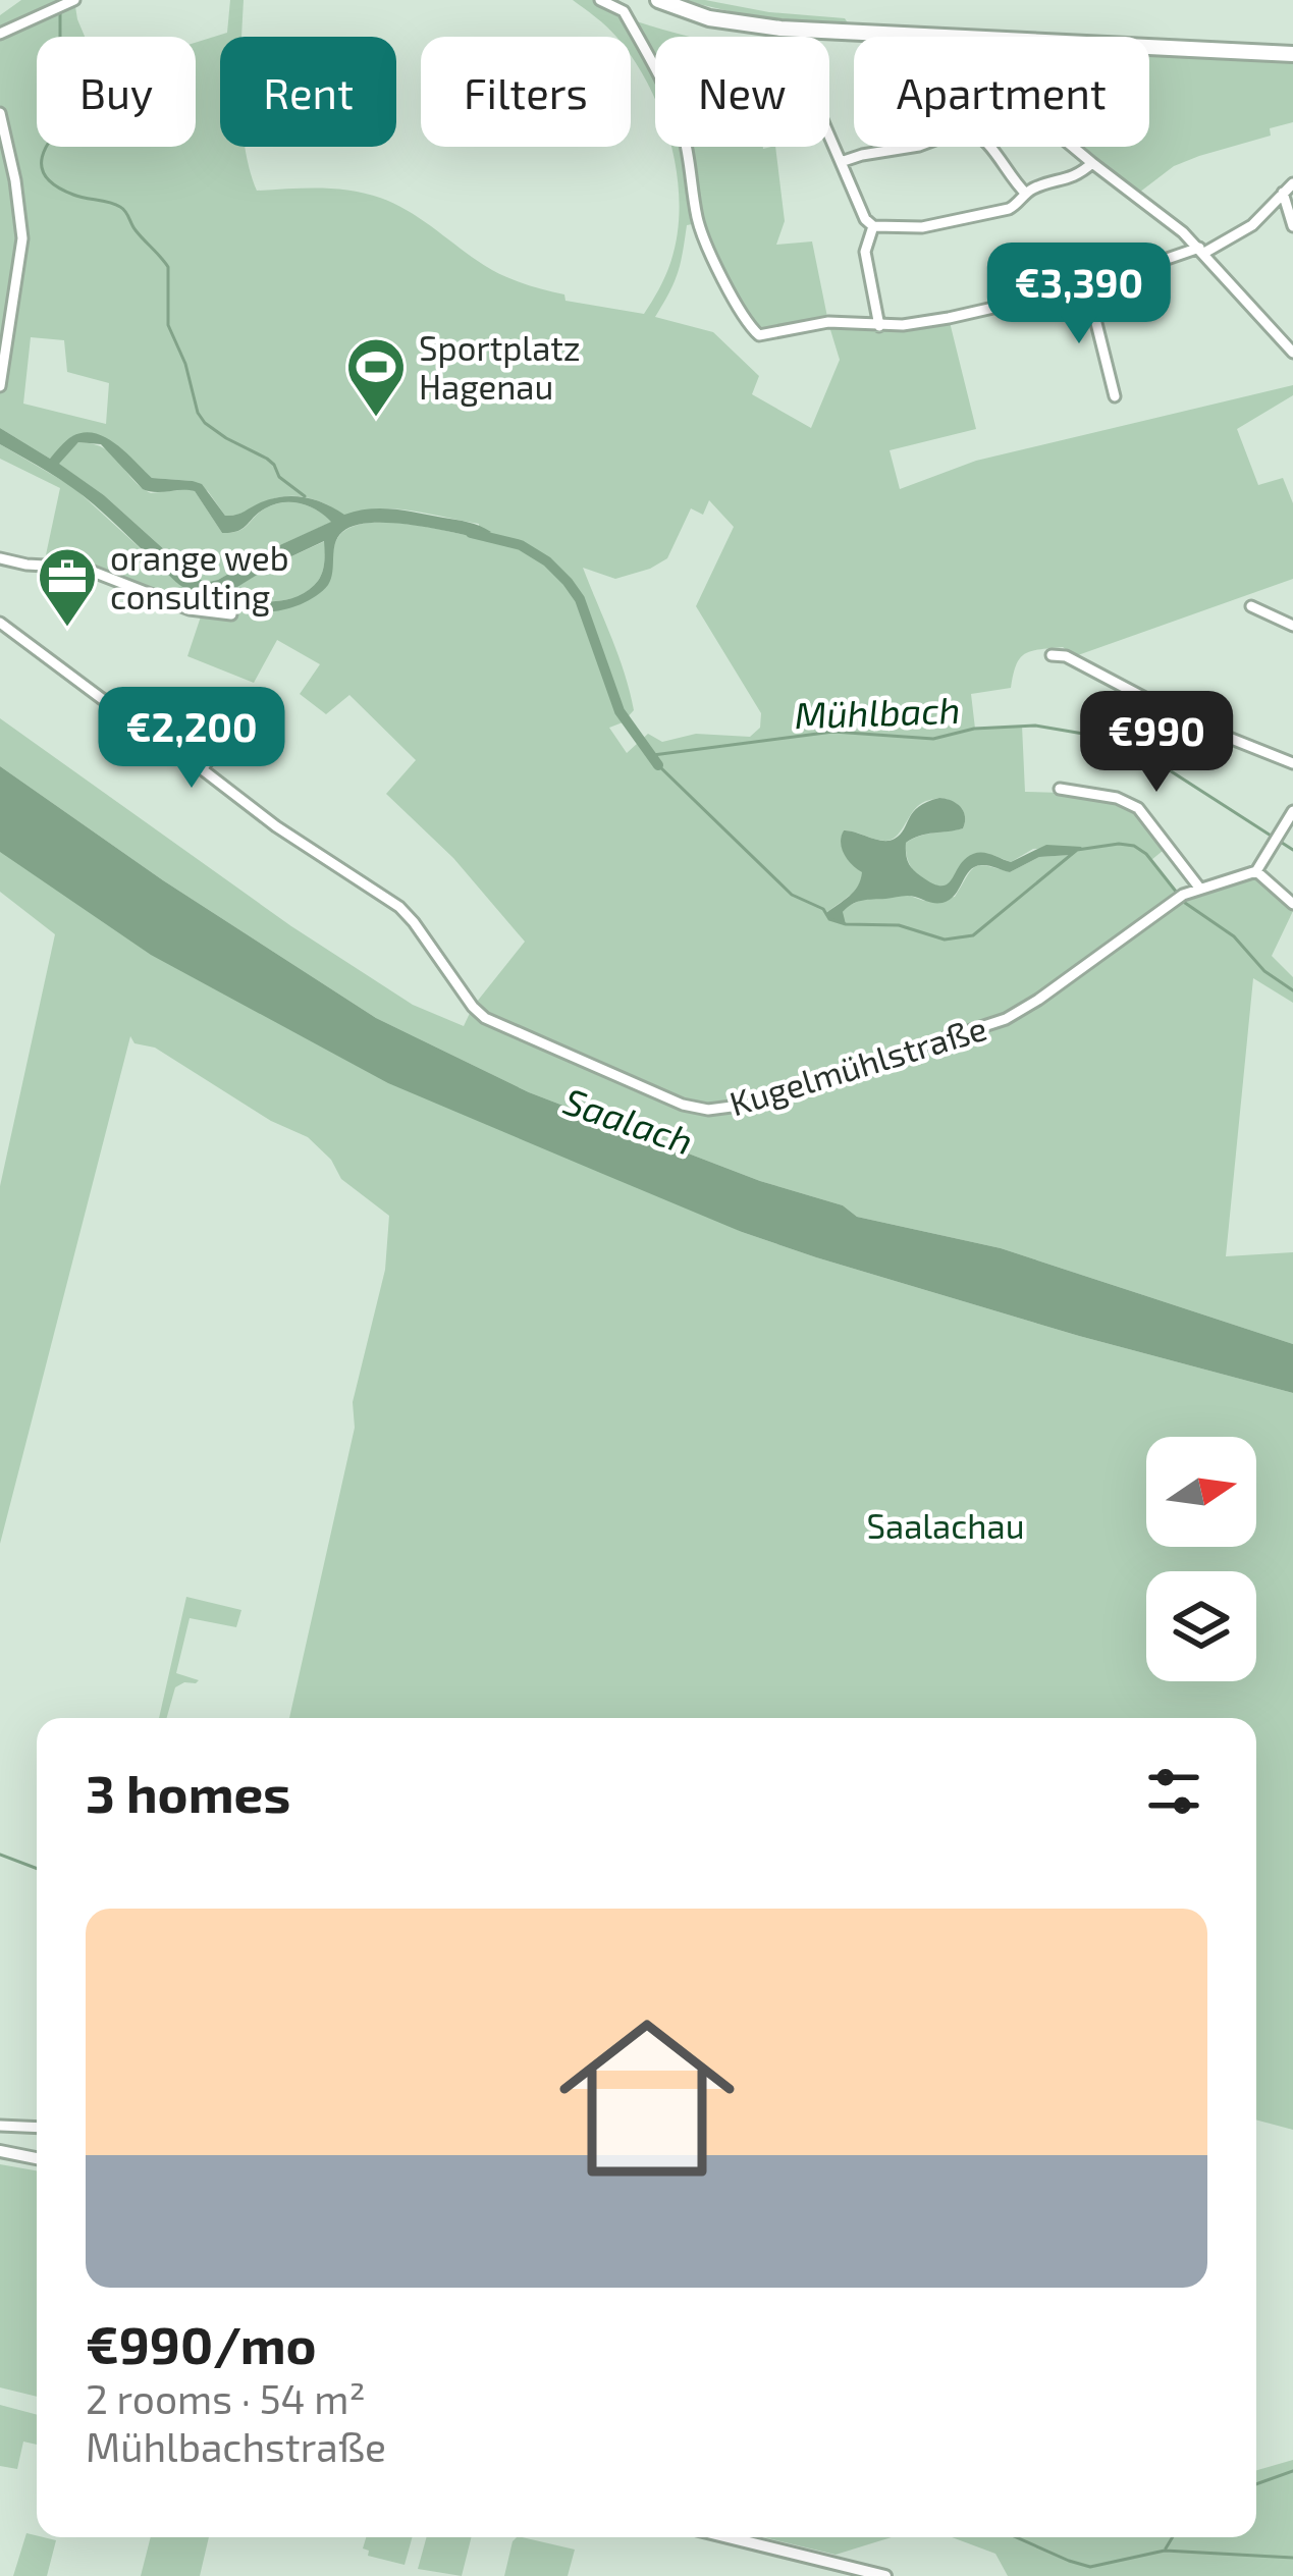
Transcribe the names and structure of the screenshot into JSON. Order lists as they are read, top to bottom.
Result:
{
  "streets": {
    "street": ["Kugelmühlstraße"]
  },
  "water": ["Mühlbach", "Saalach"],
  "parks": ["Saalachau"],
  "places": {
    "sports": ["Sportplatz Hagenau"],
    "office": ["orange web consulting"]
  },
  "north": "right",
  "page": {
    "chip": [
      "Buy",
      "Rent",
      "Filters",
      "New",
      "Apartment"
    ],
    "price": ["€3,390", "€2,200", "€990"],
    "heading": "3 homes",
    "list": [
      {
        "name": "€990/mo",
        "note": "2 rooms · 54 m² · Mühlbachstraße"
      }
    ]
  }
}
